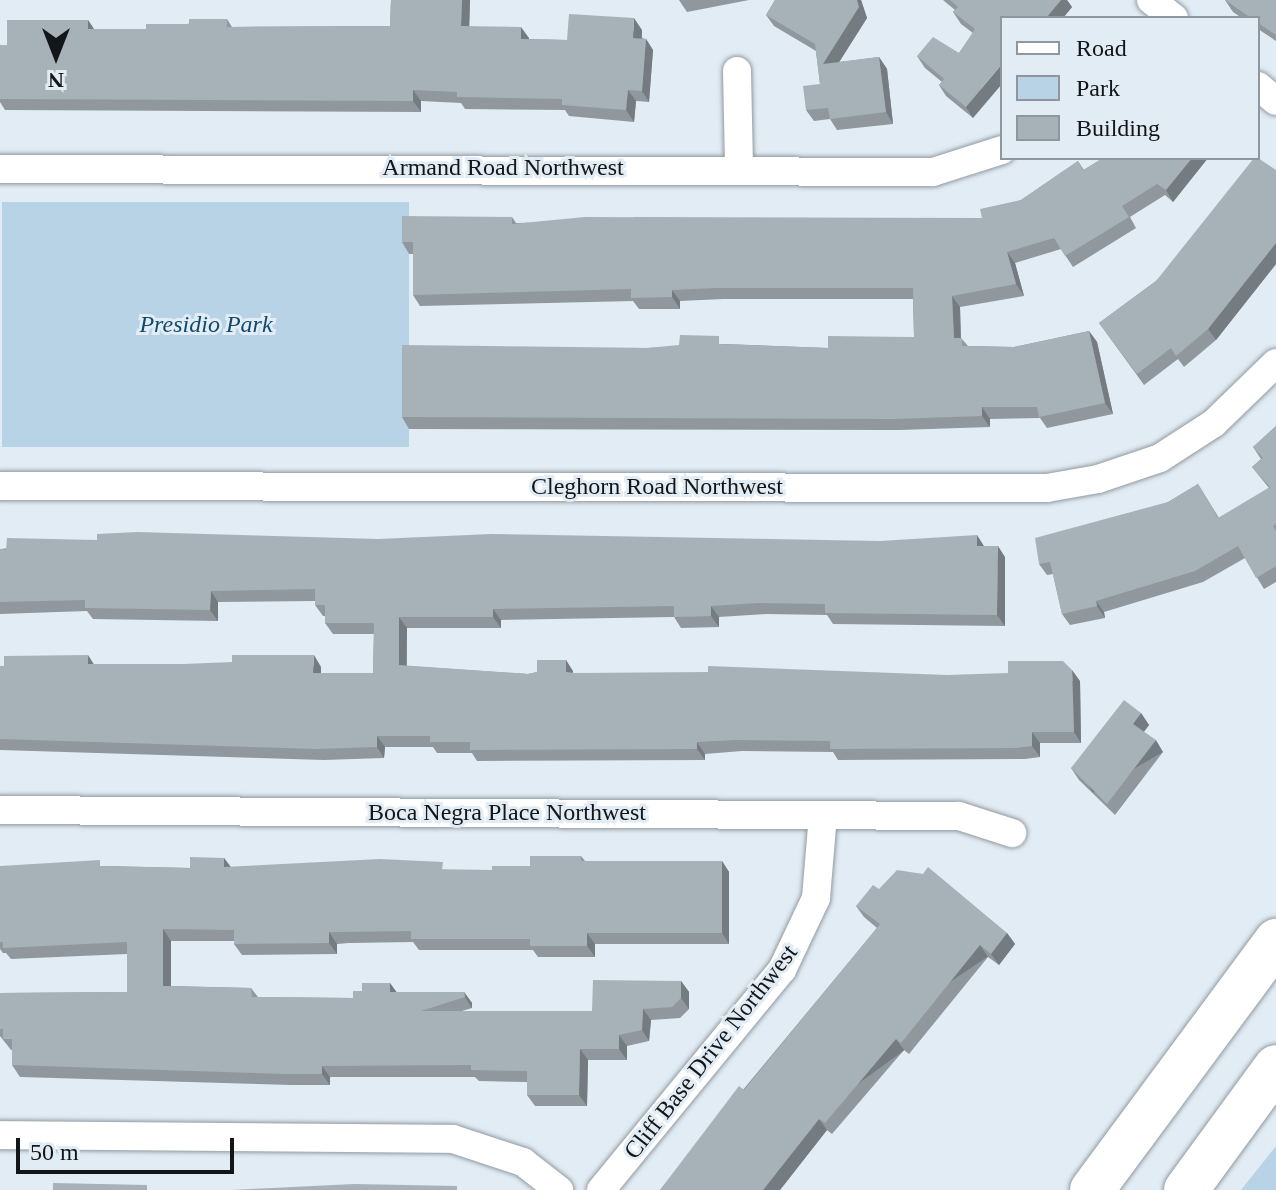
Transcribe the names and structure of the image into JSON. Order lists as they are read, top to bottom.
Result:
{
  "streets": {
    "street": [
      "Armand Road Northwest",
      "Cleghorn Road Northwest",
      "Boca Negra Place Northwest",
      "Cliff Base Drive Northwest"
    ]
  },
  "crossings": [
    ["Boca Negra Place Northwest", "Cliff Base Drive Northwest"]
  ],
  "parks": ["Presidio Park"],
  "legend": ["Road", "Park", "Building"],
  "scale_bar": "50 m",
  "north": "bottom"
}
